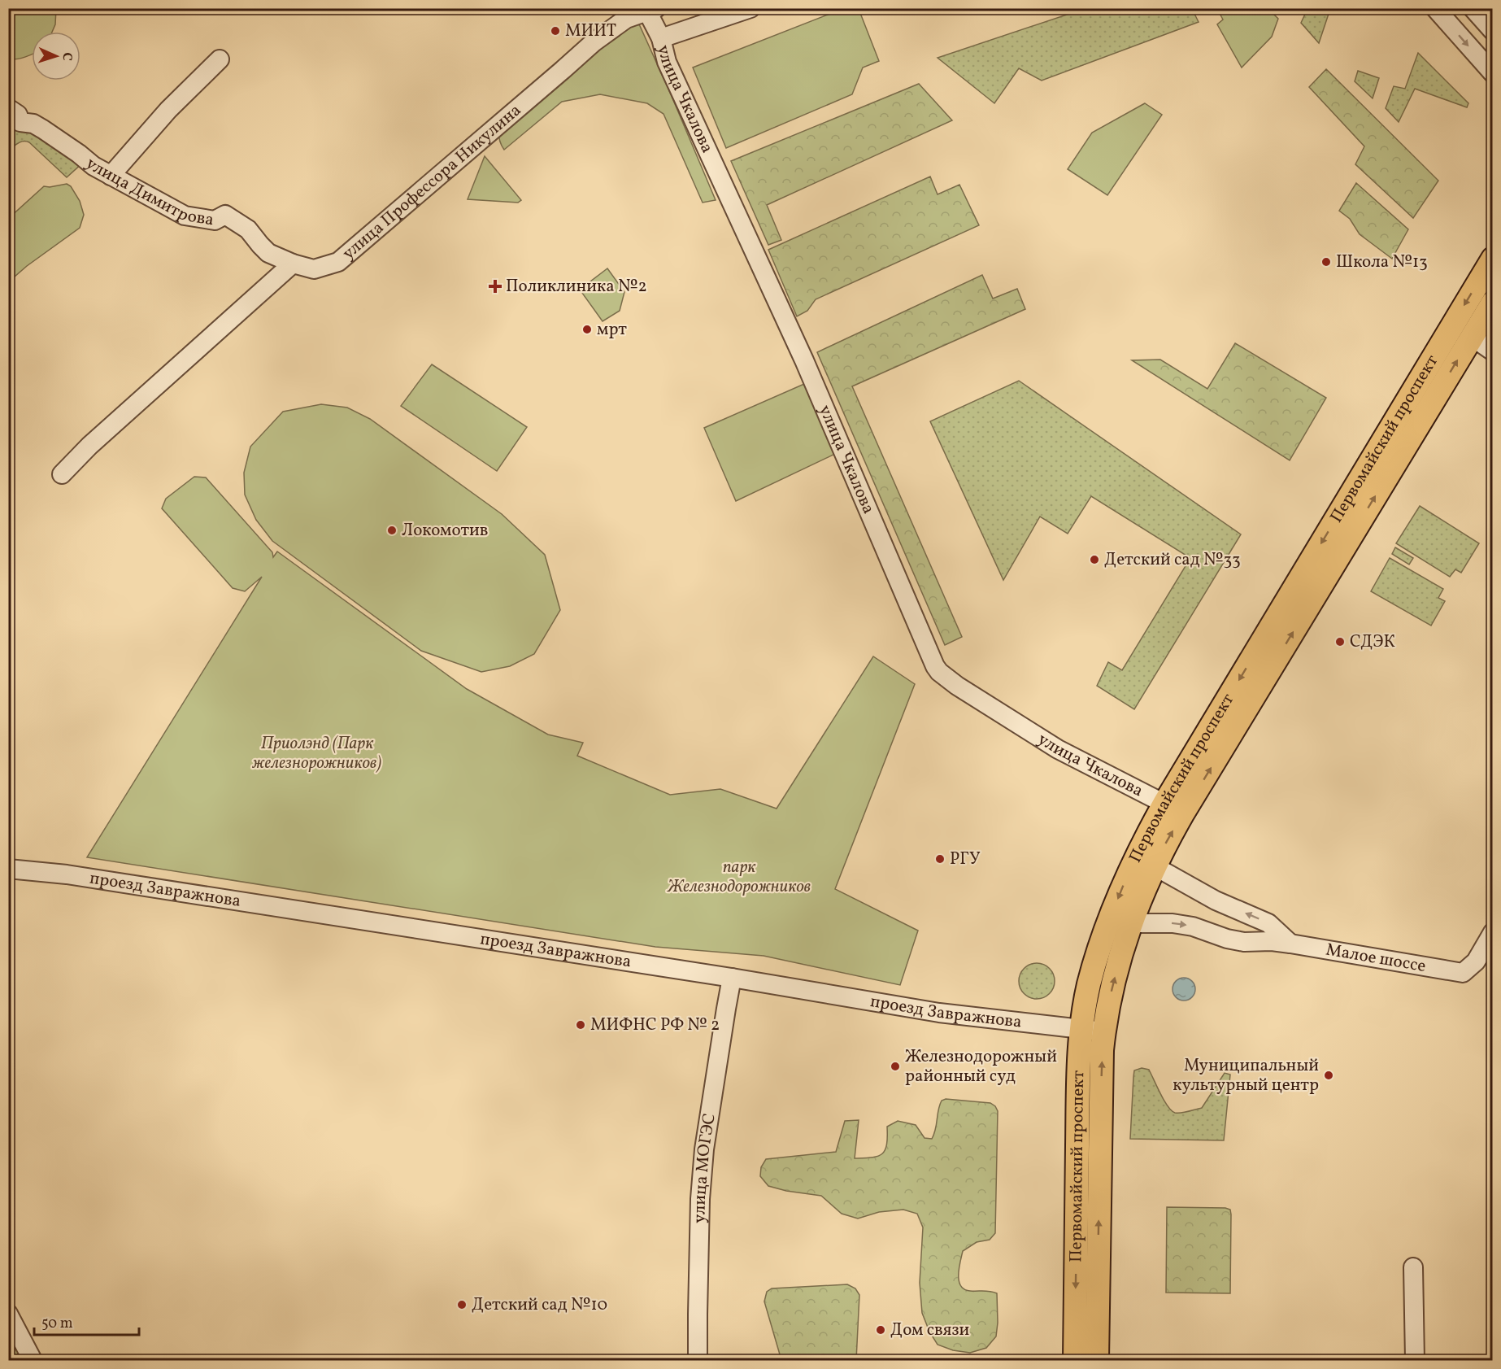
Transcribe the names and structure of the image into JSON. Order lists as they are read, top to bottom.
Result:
{
  "streets": {
    "main road": ["Первомайский проспект"],
    "street": [
      "улица Чкалова",
      "улица Профессора Никулина",
      "улица Димитрова",
      "проезд Завражнова",
      "Малое шоссе",
      "улица МОГЭС"
    ]
  },
  "crossings": [
    ["улица Чкалова", "улица Профессора Никулина"],
    ["улица Чкалова", "Первомайский проспект"],
    ["улица Профессора Никулина", "улица Димитрова"],
    ["Первомайский проспект", "проезд Завражнова"],
    ["Первомайский проспект", "Малое шоссе"],
    ["проезд Завражнова", "улица МОГЭС"]
  ],
  "parks": ["Приолэнд (Парк железнорожников)", "парк Железнодорожников"],
  "places": {
    "other": [
      "МИИТ",
      "Школа №13",
      "мрт",
      "Локомотив",
      "Детский сад №33",
      "СДЭК",
      "РГУ",
      "МИФНС РФ № 2",
      "Железнодорожный районный суд",
      "Муниципальный культурный центр",
      "Детский сад №10",
      "Дом связи"
    ],
    "health": ["Поликлиника №2"]
  },
  "scale_bar": "50 m",
  "north": "right"
}
